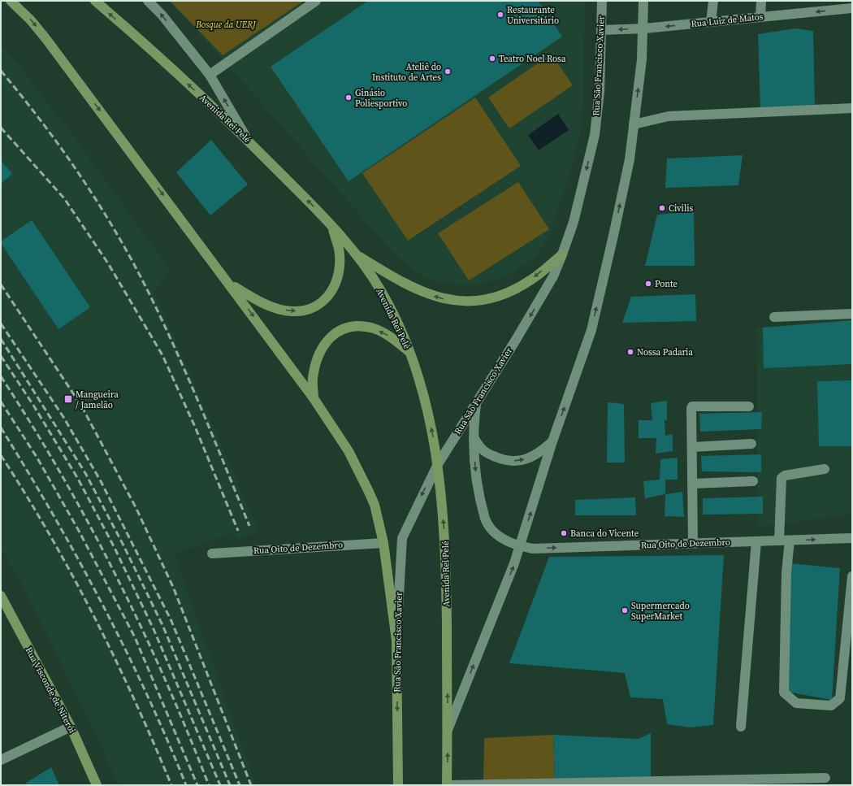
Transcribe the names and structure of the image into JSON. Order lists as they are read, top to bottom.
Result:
{
  "streets": {
    "main road": [
      "Rua Luiz de Matos",
      "Rua São Francisco Xavier",
      "Avenida Rei Pelé",
      "Rua Oito de Dezembro",
      "Rua Visconde de Niterói"
    ]
  },
  "crossings": [
    ["Rua Luiz de Matos", "Rua São Francisco Xavier"],
    ["Rua São Francisco Xavier", "Avenida Rei Pelé"],
    ["Rua São Francisco Xavier", "Rua Oito de Dezembro"]
  ],
  "one_way": ["Rua Luiz de Matos", "Rua Oito de Dezembro"],
  "parks": ["Bosque da UERJ"],
  "places": {
    "other": [
      "Restaurante Universitário",
      "Teatro Noel Rosa",
      "Ateliê do Instituto de Artes",
      "Ginásio Poliesportivo",
      "Civilis",
      "Ponte",
      "Nossa Padaria",
      "Banca do Vicente",
      "Supermercado SuperMarket"
    ],
    "transit": ["Mangueira / Jamelão"]
  }
}
